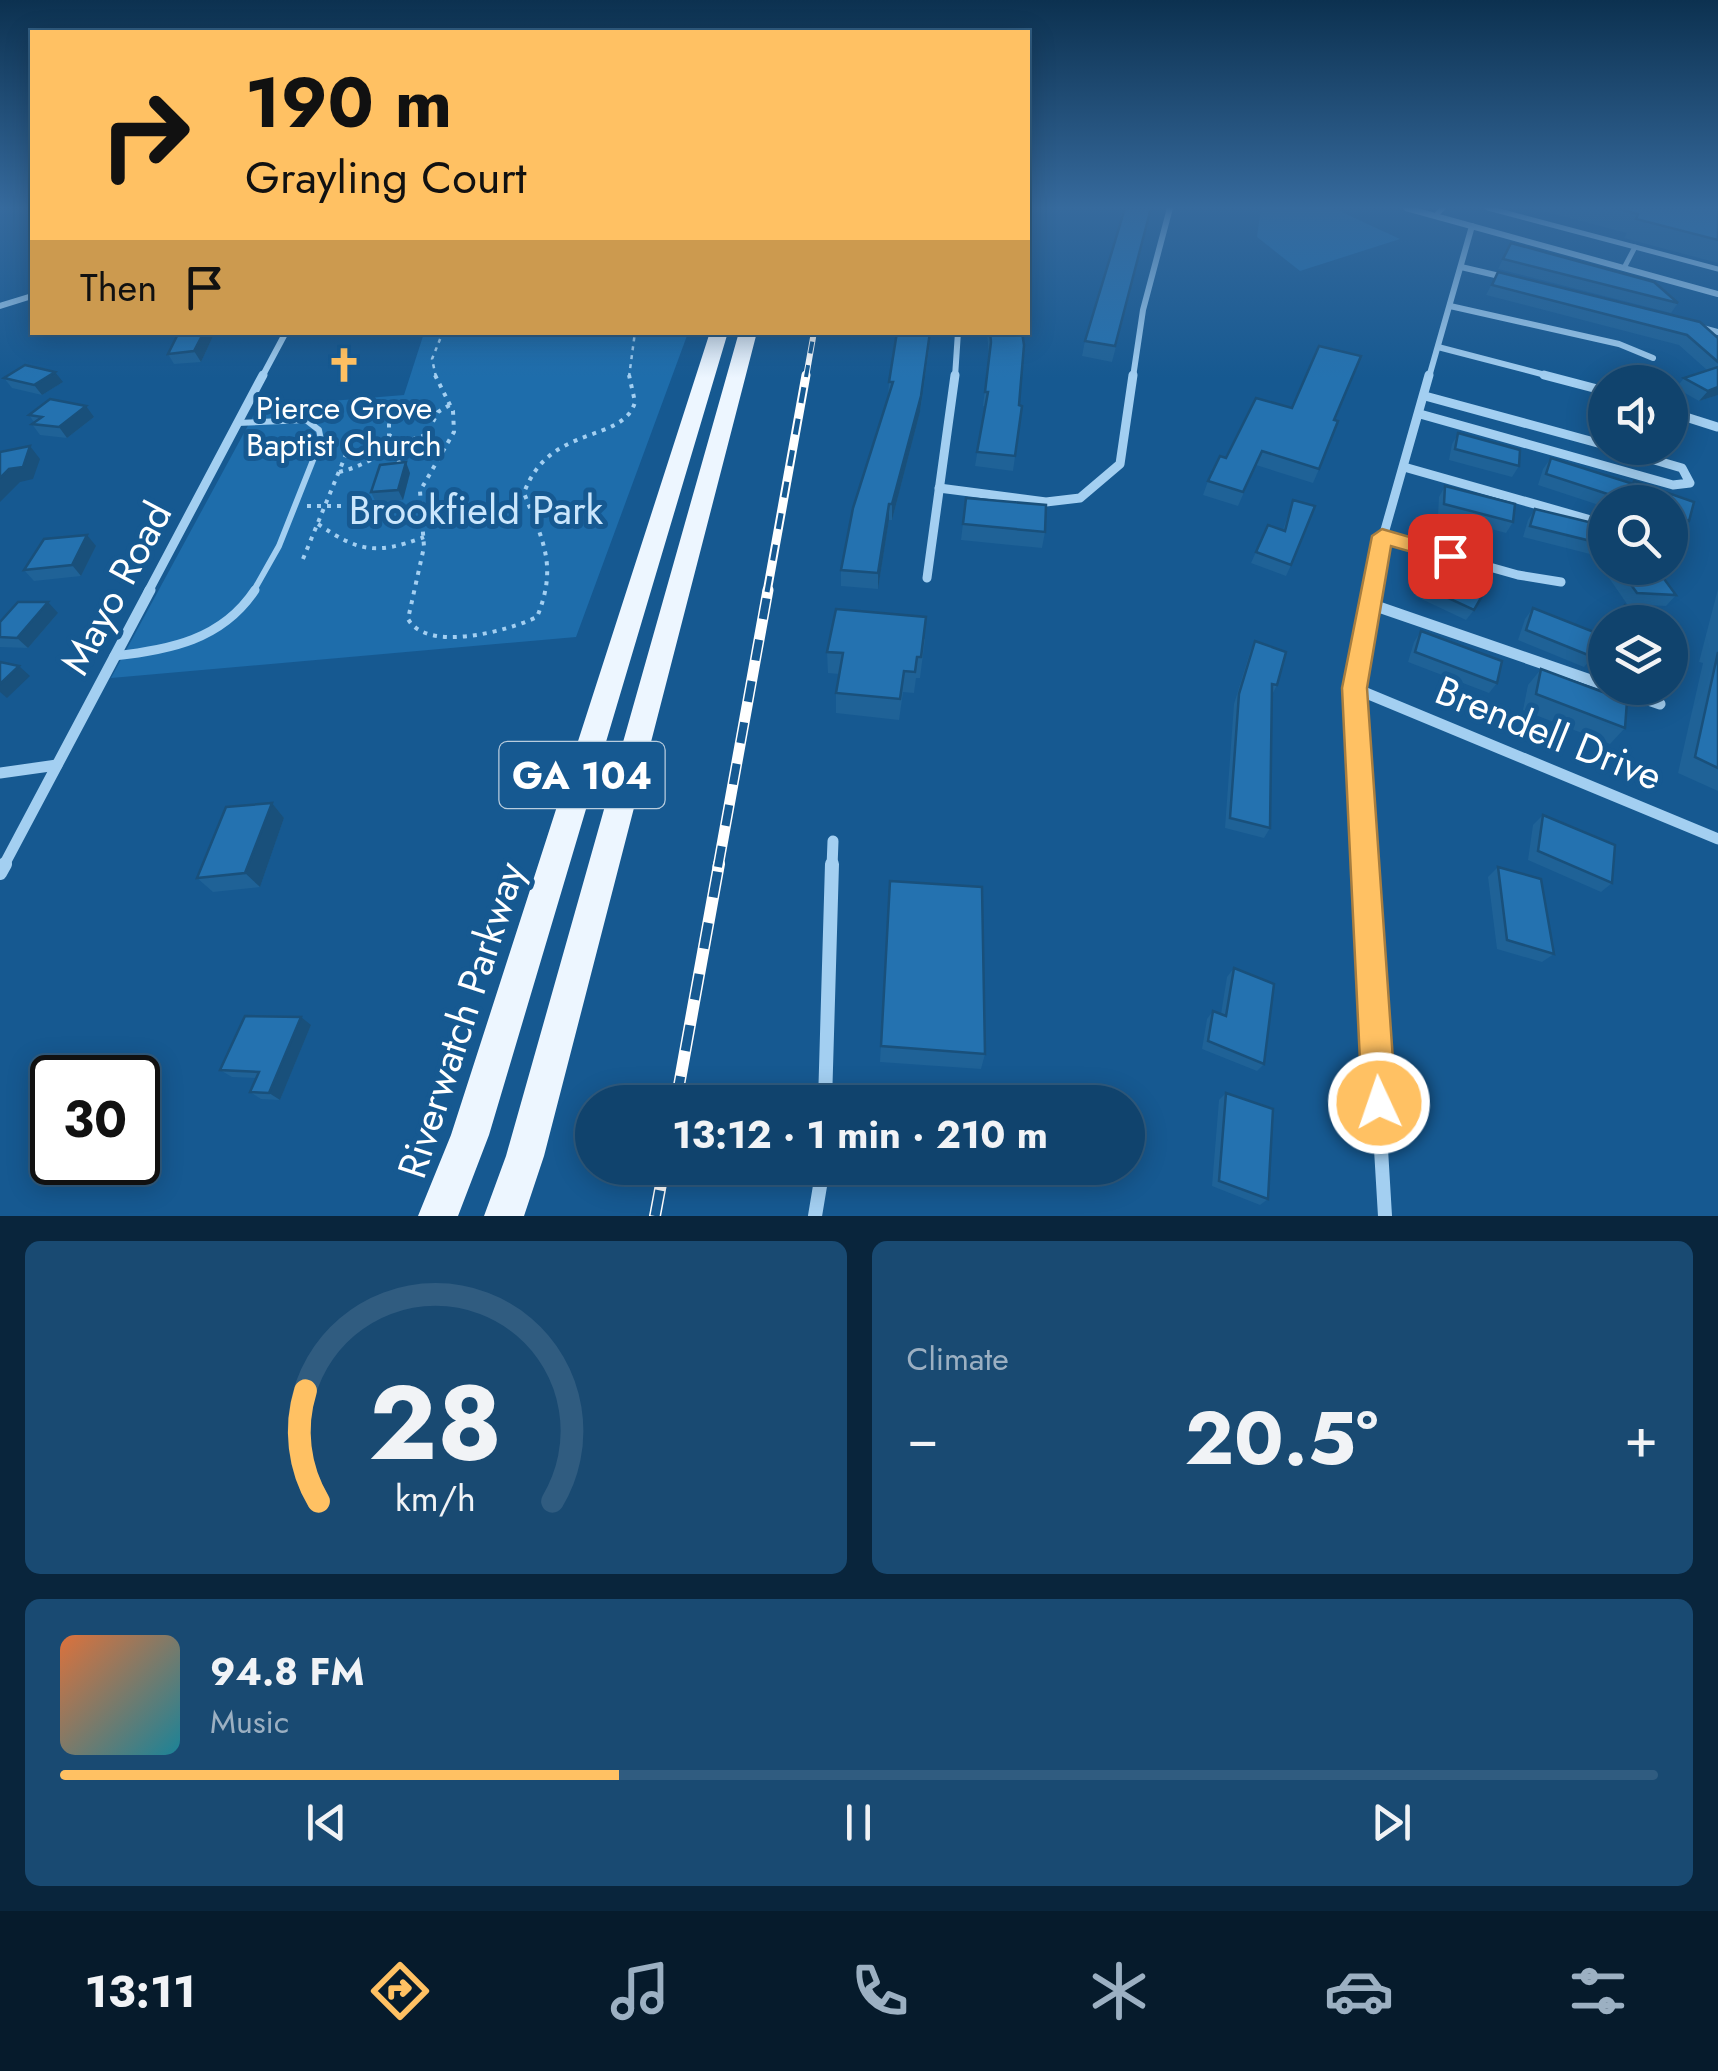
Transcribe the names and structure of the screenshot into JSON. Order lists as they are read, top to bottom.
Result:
{
  "streets": {
    "main road": ["GA 104", "Riverwatch Parkway"],
    "street": ["Mayo Road", "Brendell Drive"]
  },
  "parks": ["Brookfield Park"],
  "places": {
    "church": ["Pierce Grove Baptist Church"]
  },
  "page": {
    "turn": ["190 m", "Grayling Court"],
    "then": "Then",
    "limit": "30",
    "trip": "13:12 · 1 min · 210 m",
    "tile": "Climate",
    "heat": ["−", "20.5°", "+"],
    "song": ["94.8 FM", "Music"],
    "tabs": "13:11",
    "gauge": ["28", "km/h"]
  }
}
